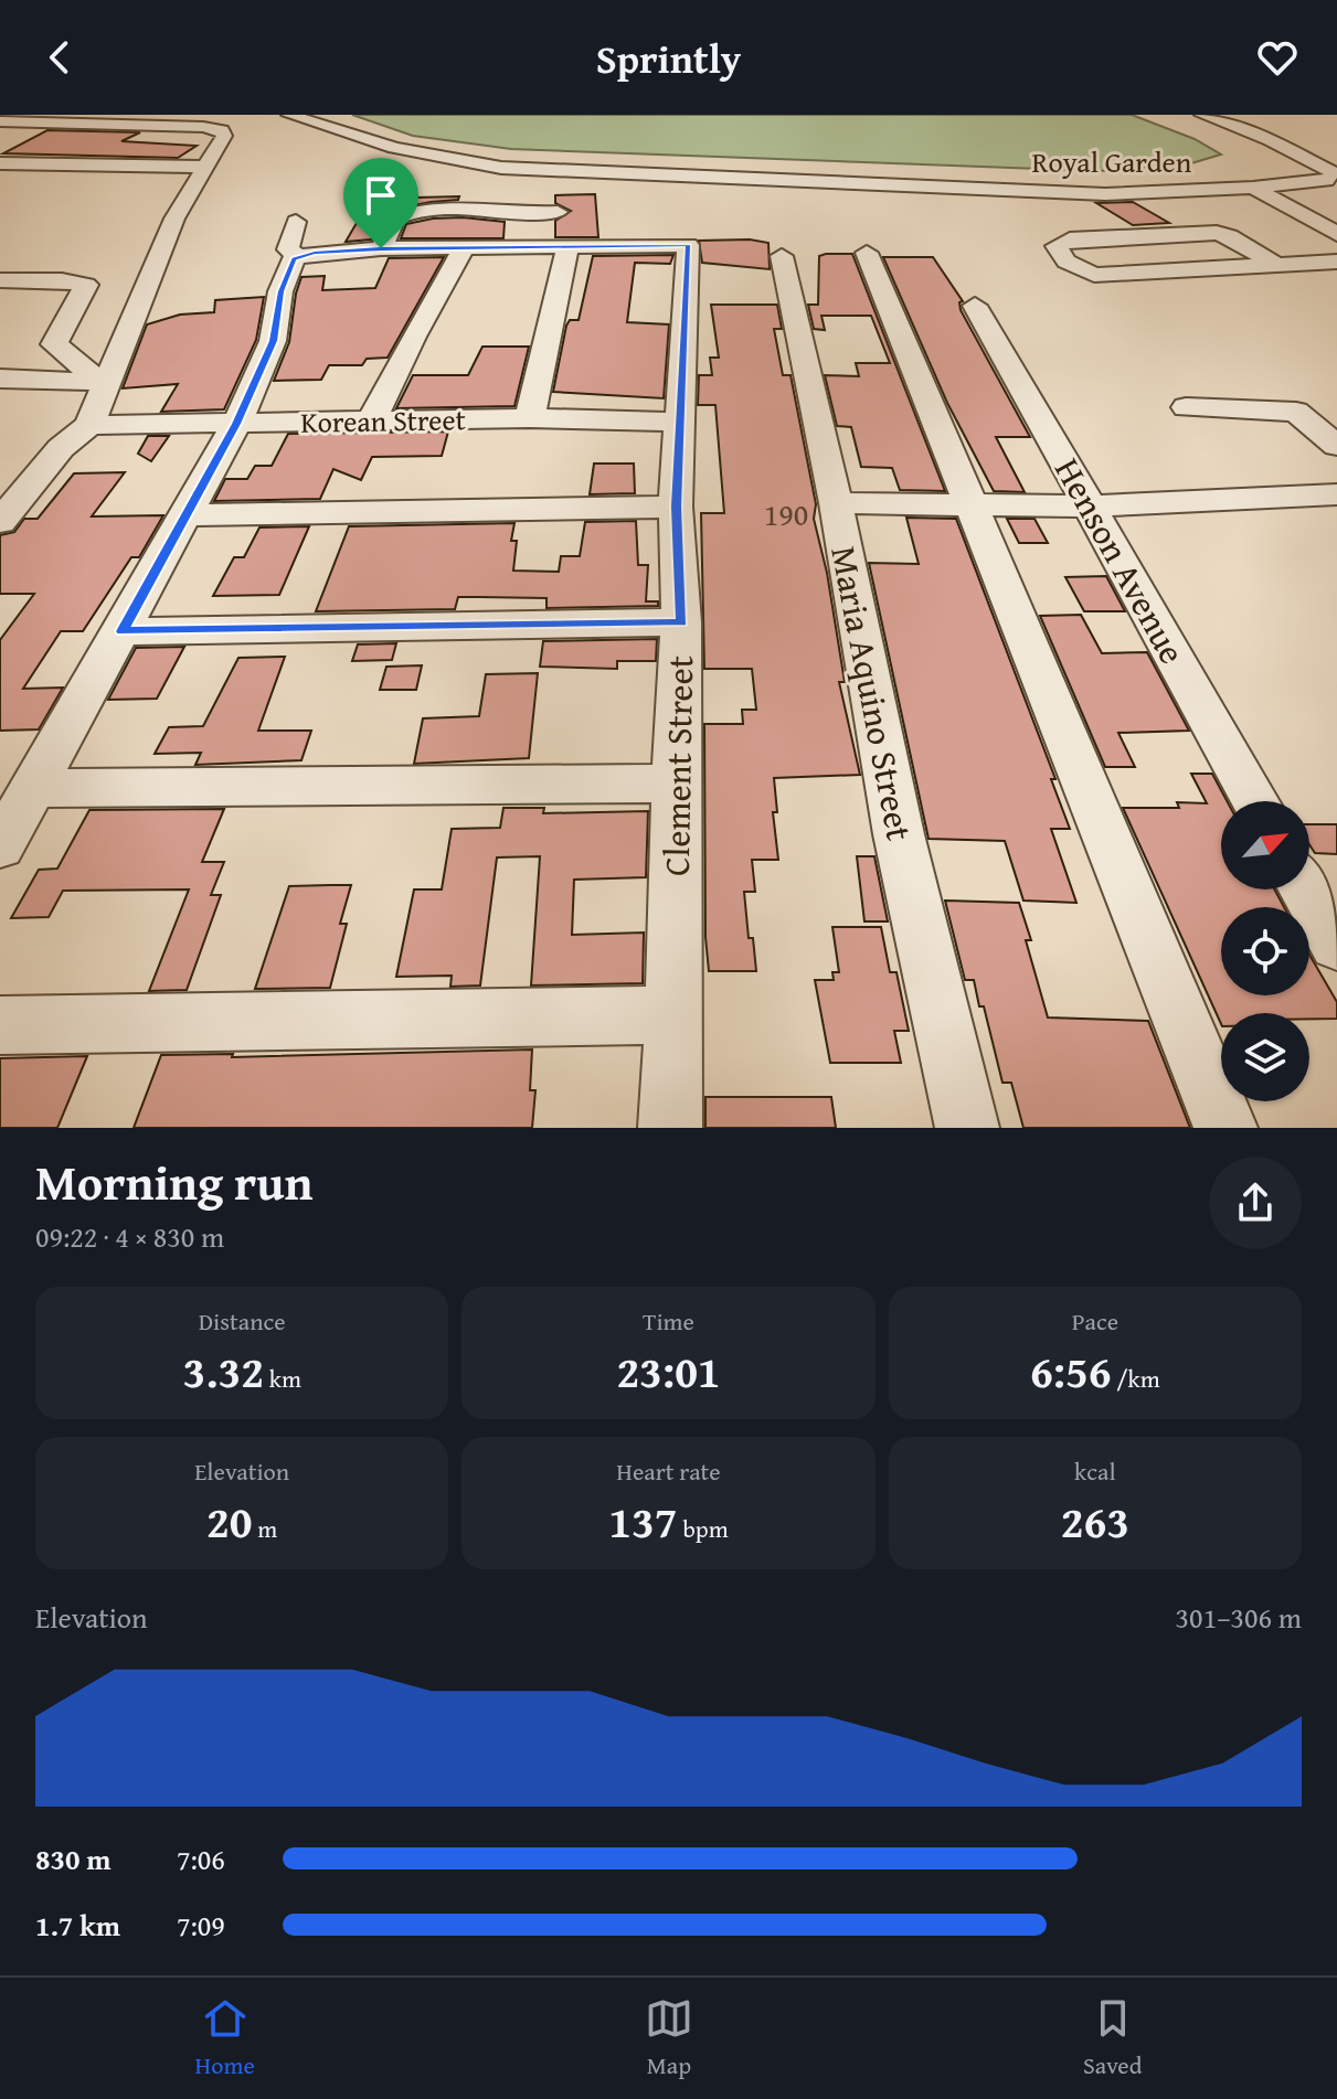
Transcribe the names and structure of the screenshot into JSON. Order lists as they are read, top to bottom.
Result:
{
  "streets": {
    "street": [
      "Royal Garden",
      "Korean Street",
      "Henson Avenue",
      "Maria Aquino Street",
      "Clement Street"
    ]
  },
  "crossings": [
    ["Korean Street", "Clement Street"]
  ],
  "house_numbers": ["190"],
  "north": "top right",
  "page": {
    "header": "Sprintly",
    "heading": ["Morning run", "09:22 · 4 × 830 m"],
    "stats": [
      ["Distance", "3.32 km"],
      ["Time", "23:01"],
      ["Pace", "6:56 /km"],
      ["Elevation", "20 m"],
      ["Heart rate", "137 bpm"],
      ["kcal", "263"]
    ],
    "chart": ["Elevation", "301–306 m"],
    "list": [
      {
        "name": "830 m",
        "note": "7:06"
      },
      {
        "name": "1.7 km",
        "note": "7:09"
      }
    ],
    "tabs": ["Home", "Map", "Saved"]
  }
}
